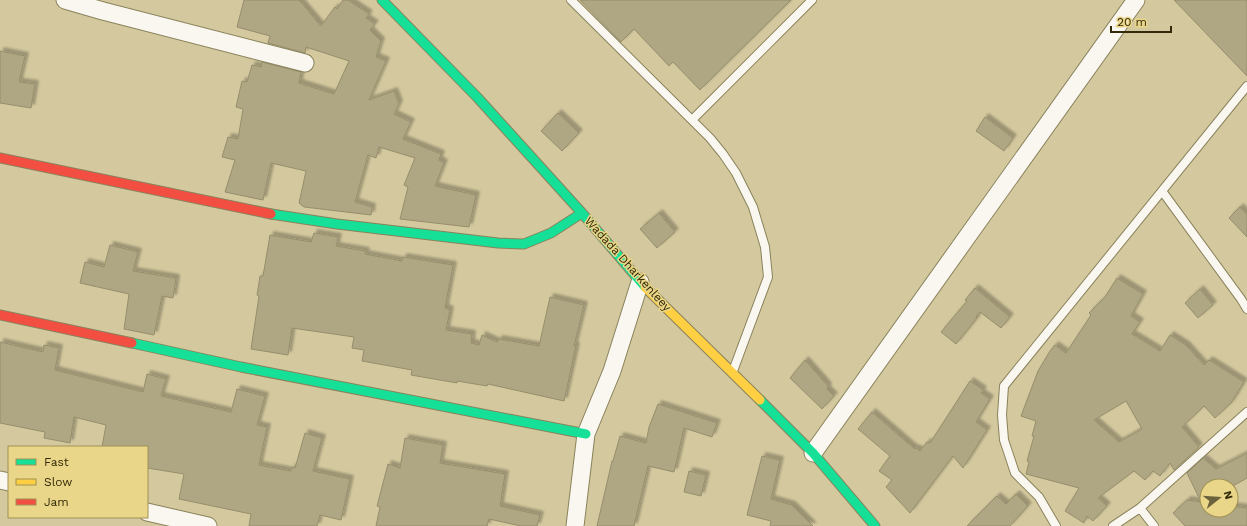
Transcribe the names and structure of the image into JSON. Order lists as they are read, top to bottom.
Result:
{
  "streets": {
    "street": ["Wadada Dharkenleey"]
  },
  "legend": ["Fast", "Slow", "Jam"],
  "scale_bar": "20 m",
  "north": "right"
}
